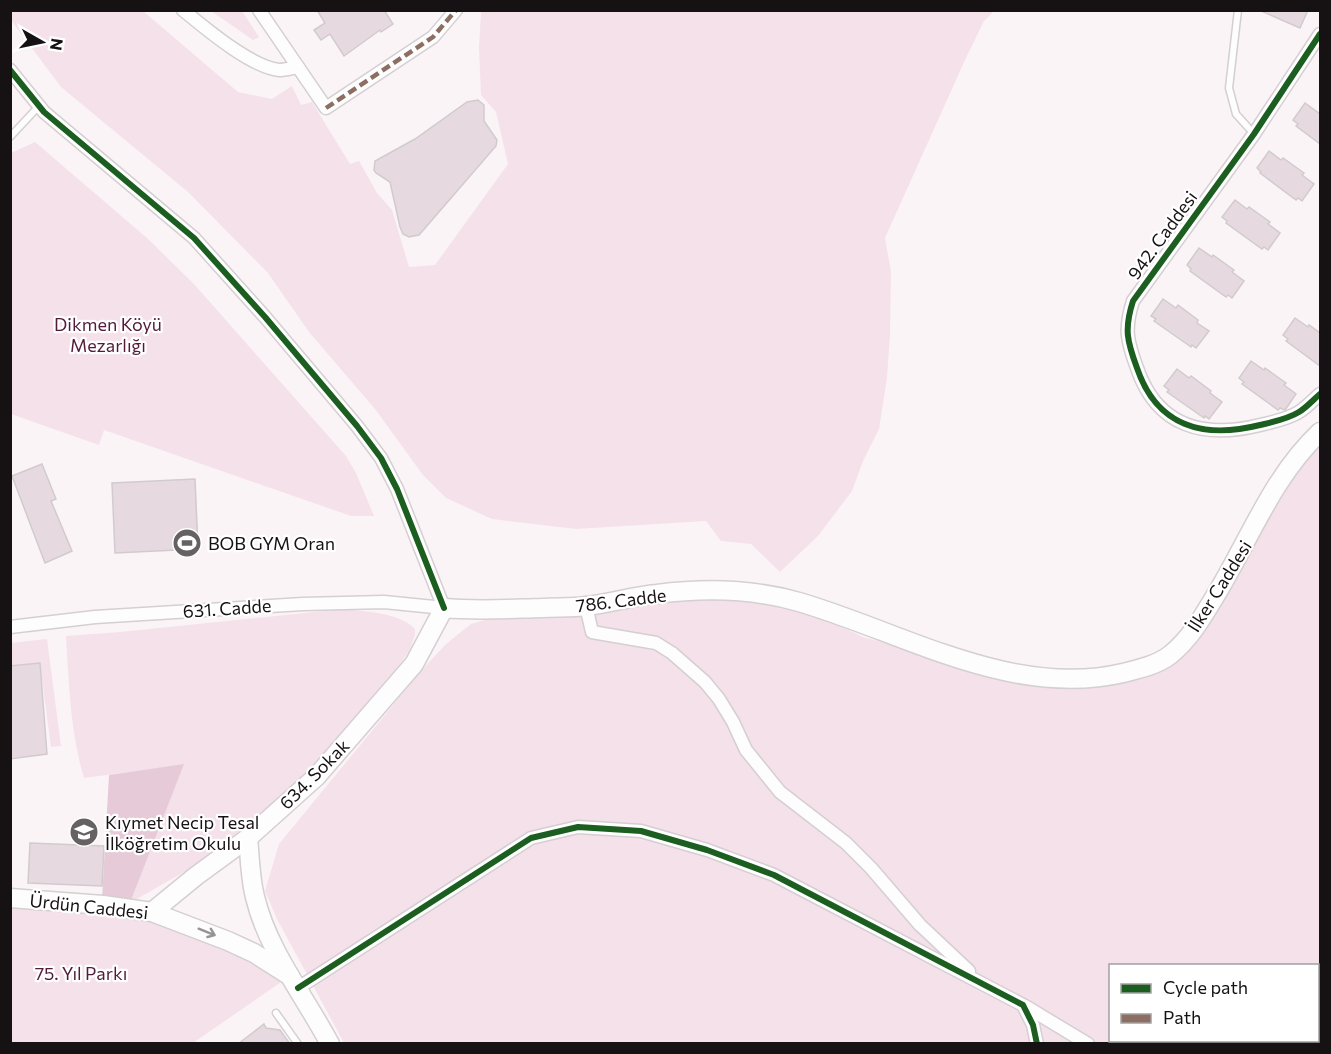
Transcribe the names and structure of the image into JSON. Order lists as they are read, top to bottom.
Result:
{
  "streets": {
    "main road": [
      "İlker Caddesi",
      "786. Cadde",
      "634. Sokak",
      "Ürdün Caddesi"
    ],
    "street": ["942. Caddesi", "631. Cadde"]
  },
  "crossings": [
    ["İlker Caddesi", "786. Cadde"],
    ["786. Cadde", "631. Cadde"],
    ["786. Cadde", "634. Sokak"],
    ["631. Cadde", "634. Sokak"],
    ["634. Sokak", "Ürdün Caddesi"]
  ],
  "one_way": ["Ürdün Caddesi"],
  "parks": ["Dikmen Köyü Mezarlığı", "75. Yıl Parkı"],
  "places": {
    "sports": ["BOB GYM Oran"],
    "school or university": ["Kıymet Necip Tesal İlköğretim Okulu"]
  },
  "legend": ["Cycle path", "Path"],
  "north": "right"
}
